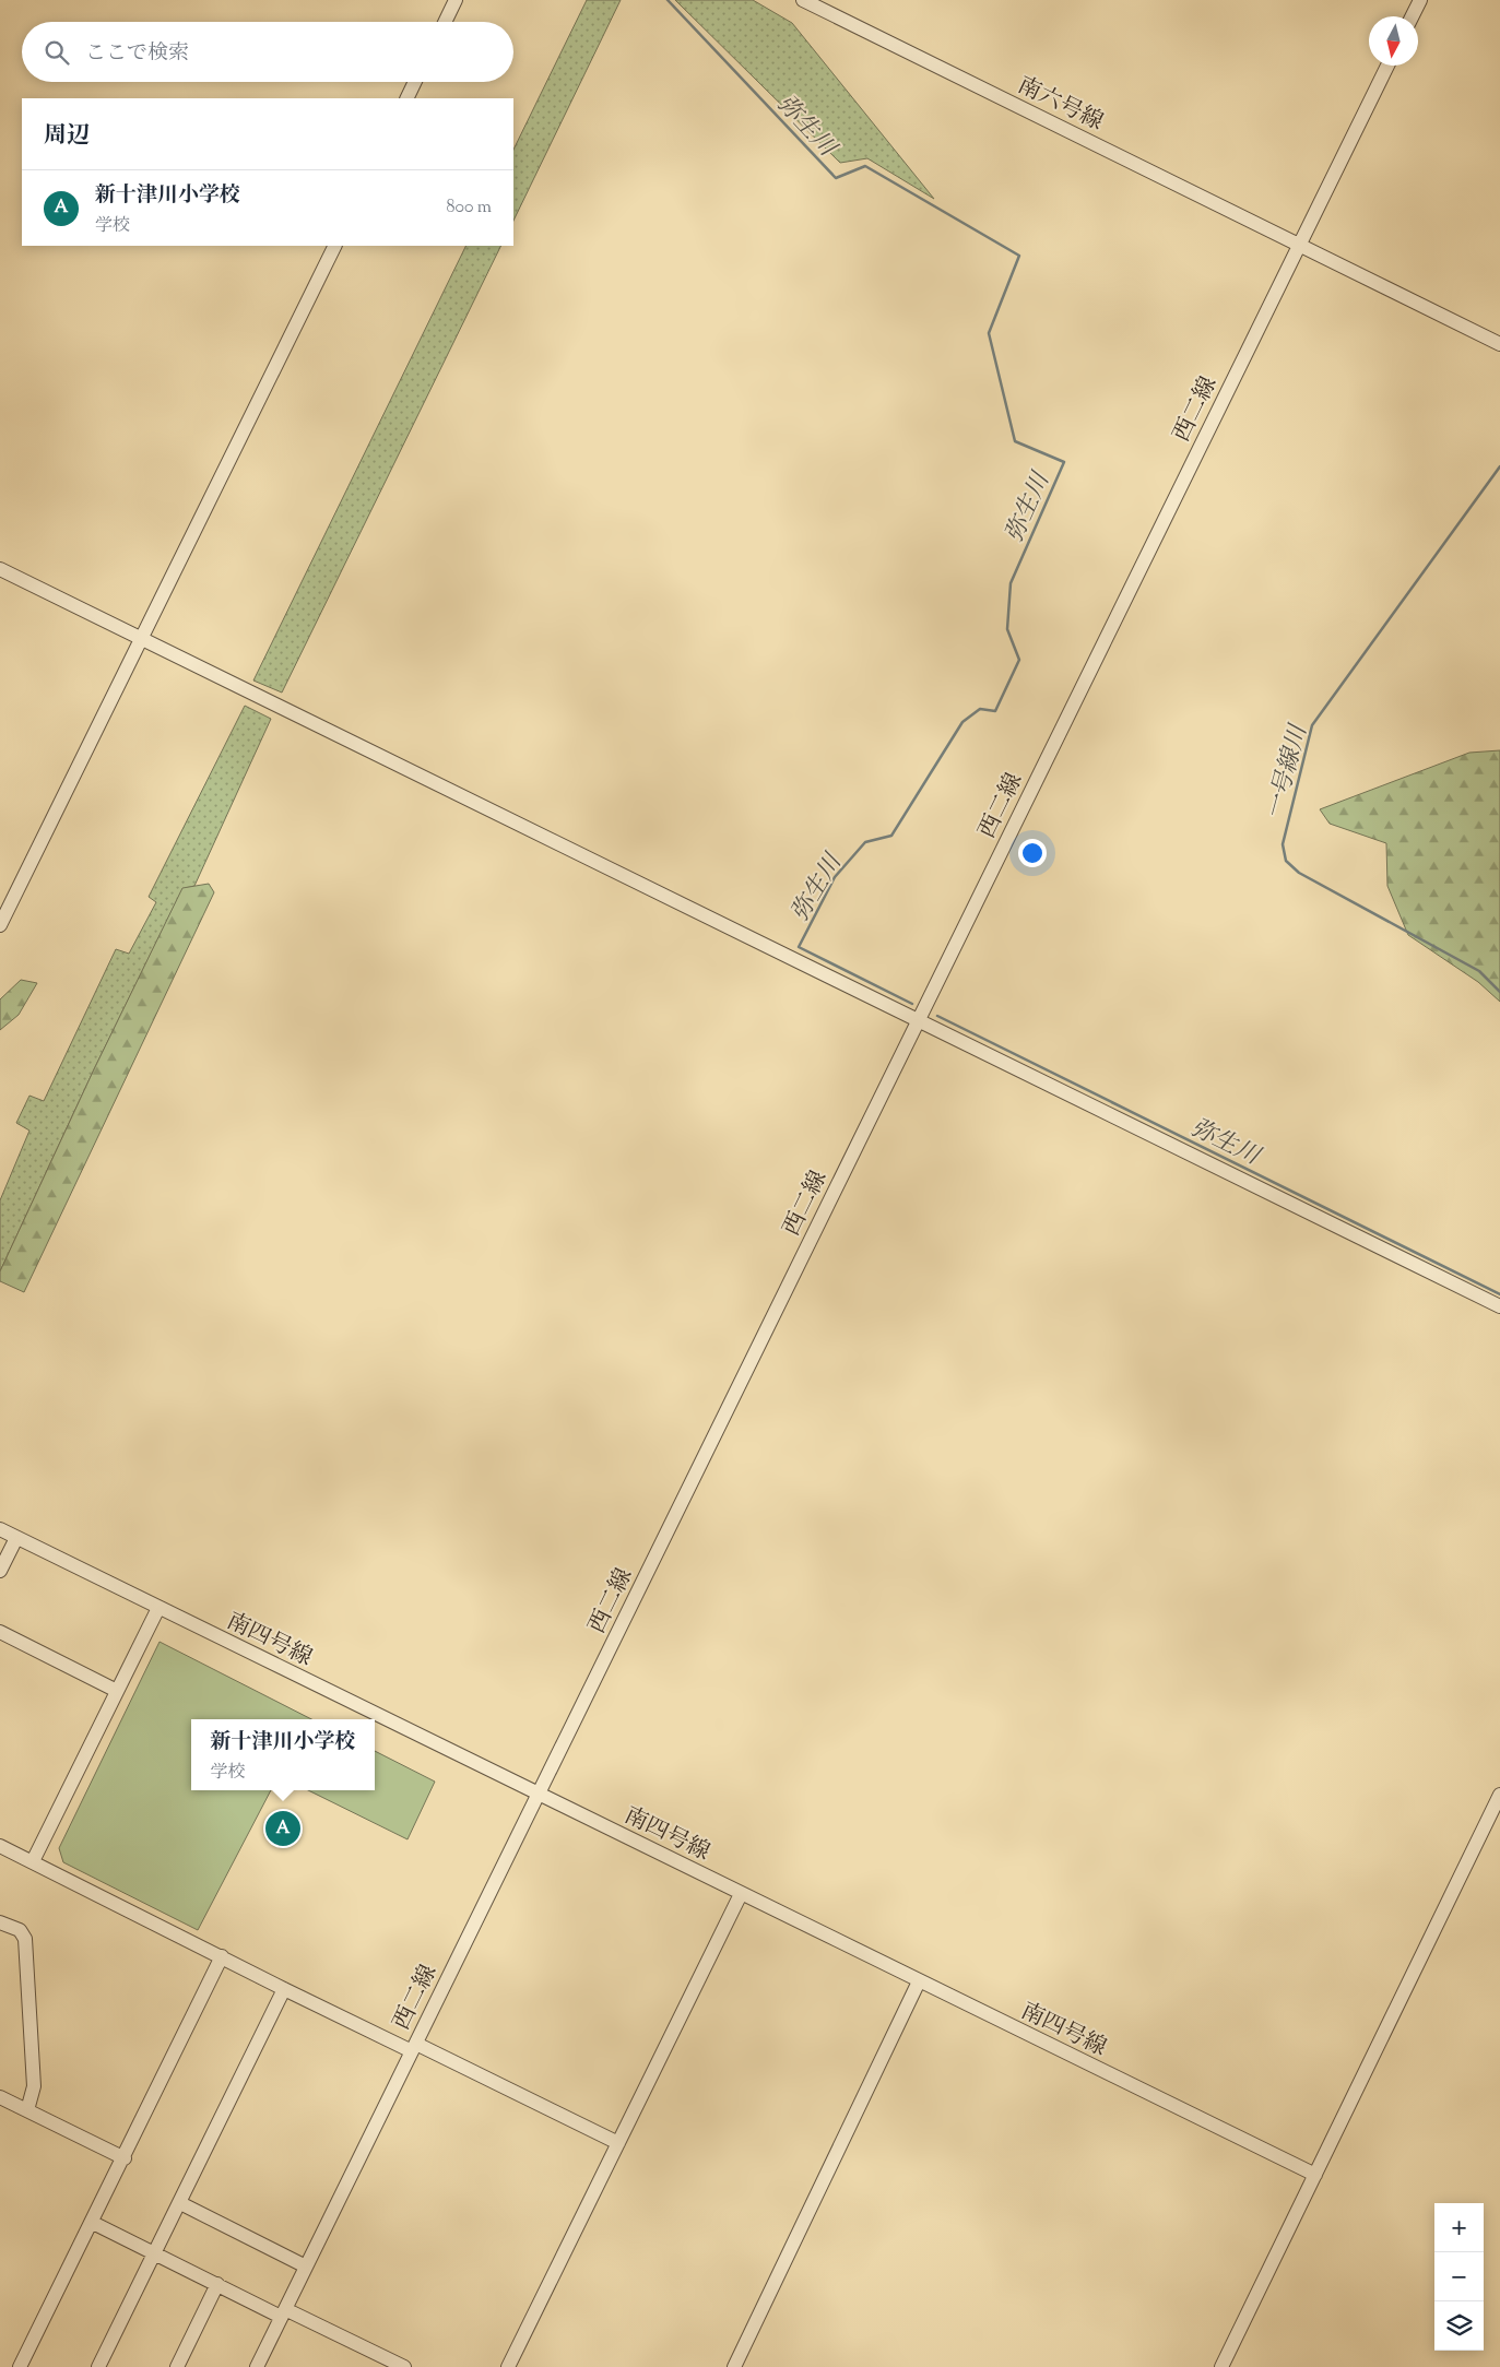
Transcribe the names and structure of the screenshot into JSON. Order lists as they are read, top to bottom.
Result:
{
  "streets": {
    "street": ["南六号線", "西二線", "南四号線"]
  },
  "crossings": [
    ["南六号線", "西二線"],
    ["西二線", "南四号線"]
  ],
  "water": ["弥生川", "一号線川"],
  "north": "bottom",
  "page": {
    "search": "ここで検索",
    "heading": "周辺",
    "list": [
      {
        "mark": "A",
        "name": "新十津川小学校",
        "note": "学校",
        "value": "800 m"
      }
    ],
    "popup": ["新十津川小学校", "学校"],
    "pins": "A",
    "map_buttons": ["+", "−"]
  }
}
